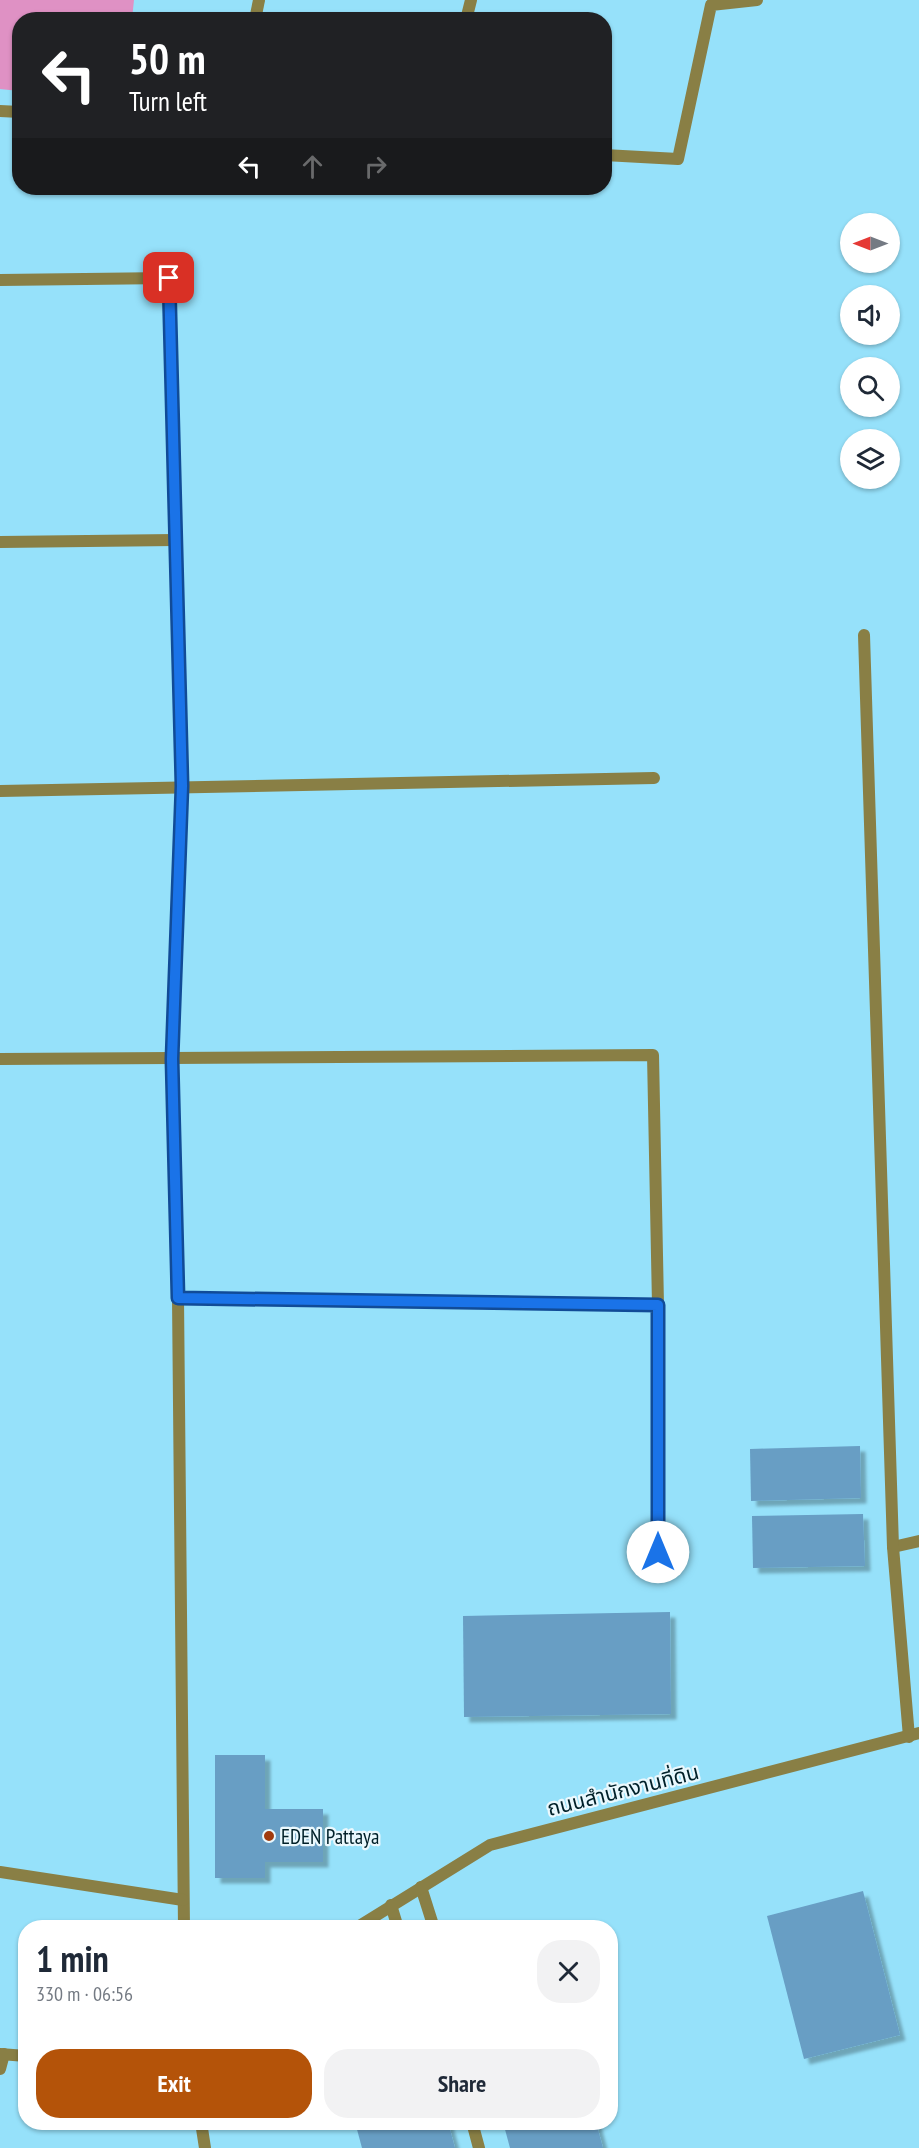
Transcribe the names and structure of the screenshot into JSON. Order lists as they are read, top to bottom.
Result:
{
  "streets": {
    "street": ["ถนนสำนักงานที่ดิน"]
  },
  "places": ["EDEN Pattaya"],
  "north": "left",
  "page": {
    "turn": ["50 m", "Turn left"],
    "heading": ["1 min", "330 m · 06:56"],
    "buttons": ["Exit", "Share"]
  }
}
